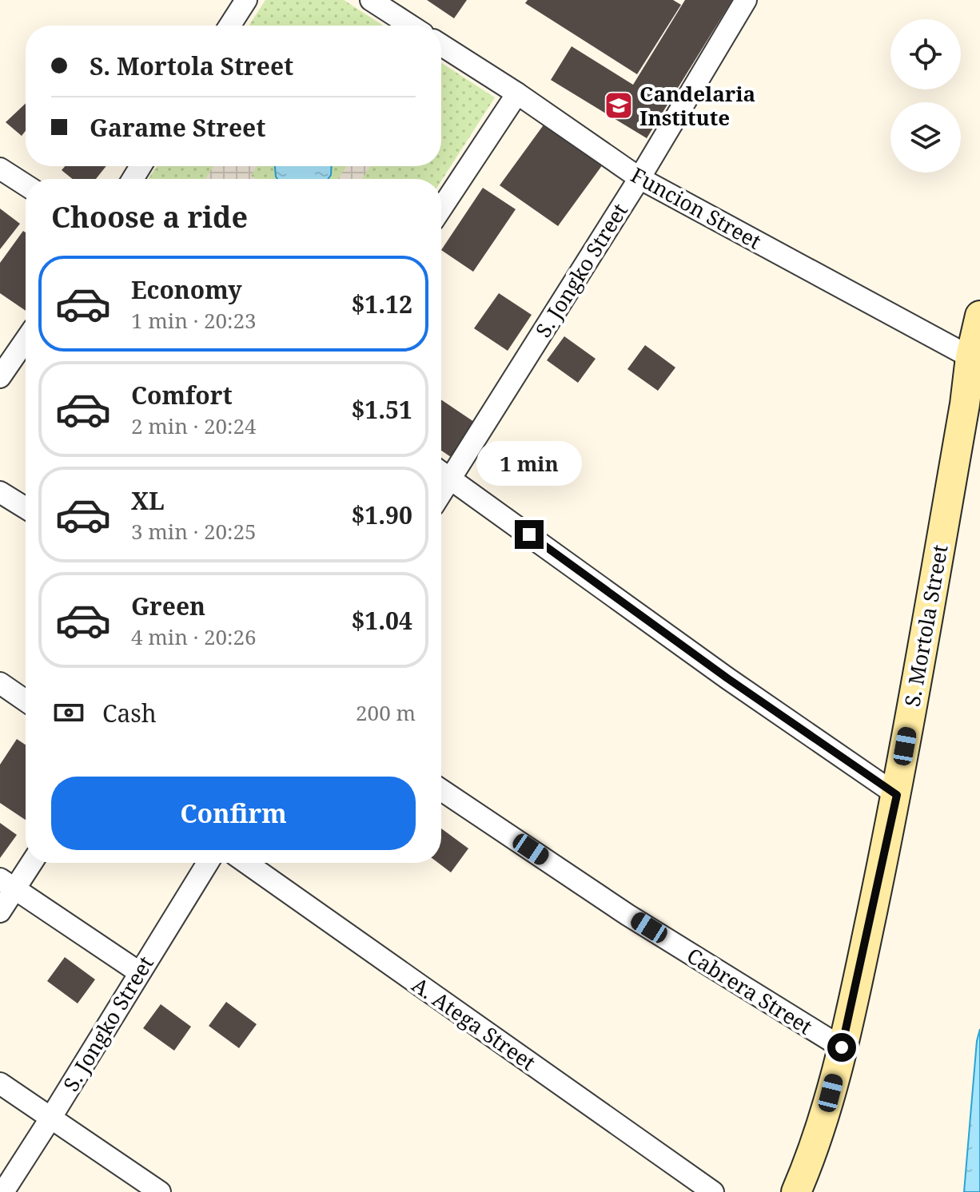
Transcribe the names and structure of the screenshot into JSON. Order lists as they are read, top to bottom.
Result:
{
  "streets": {
    "street": [
      "Funcion Street",
      "S. Jongko Street",
      "S. Mortola Street",
      "Cabrera Street",
      "A. Atega Street"
    ]
  },
  "crossings": [
    ["Funcion Street", "S. Jongko Street"],
    ["Funcion Street", "S. Mortola Street"],
    ["S. Mortola Street", "Cabrera Street"]
  ],
  "places": {
    "school or university": ["Candelaria Institute"]
  },
  "page": {
    "banner": ["S. Mortola Street", "Garame Street"],
    "heading": "Choose a ride",
    "list": [
      {
        "name": "Economy",
        "note": "1 min · 20:23",
        "value": "$1.12"
      },
      {
        "name": "Comfort",
        "note": "2 min · 20:24",
        "value": "$1.51"
      },
      {
        "name": "XL",
        "note": "3 min · 20:25",
        "value": "$1.90"
      },
      {
        "name": "Green",
        "note": "4 min · 20:26",
        "value": "$1.04"
      }
    ],
    "bubble": "1 min",
    "pay": ["Cash", "200 m"],
    "buttons": "Confirm"
  }
}
